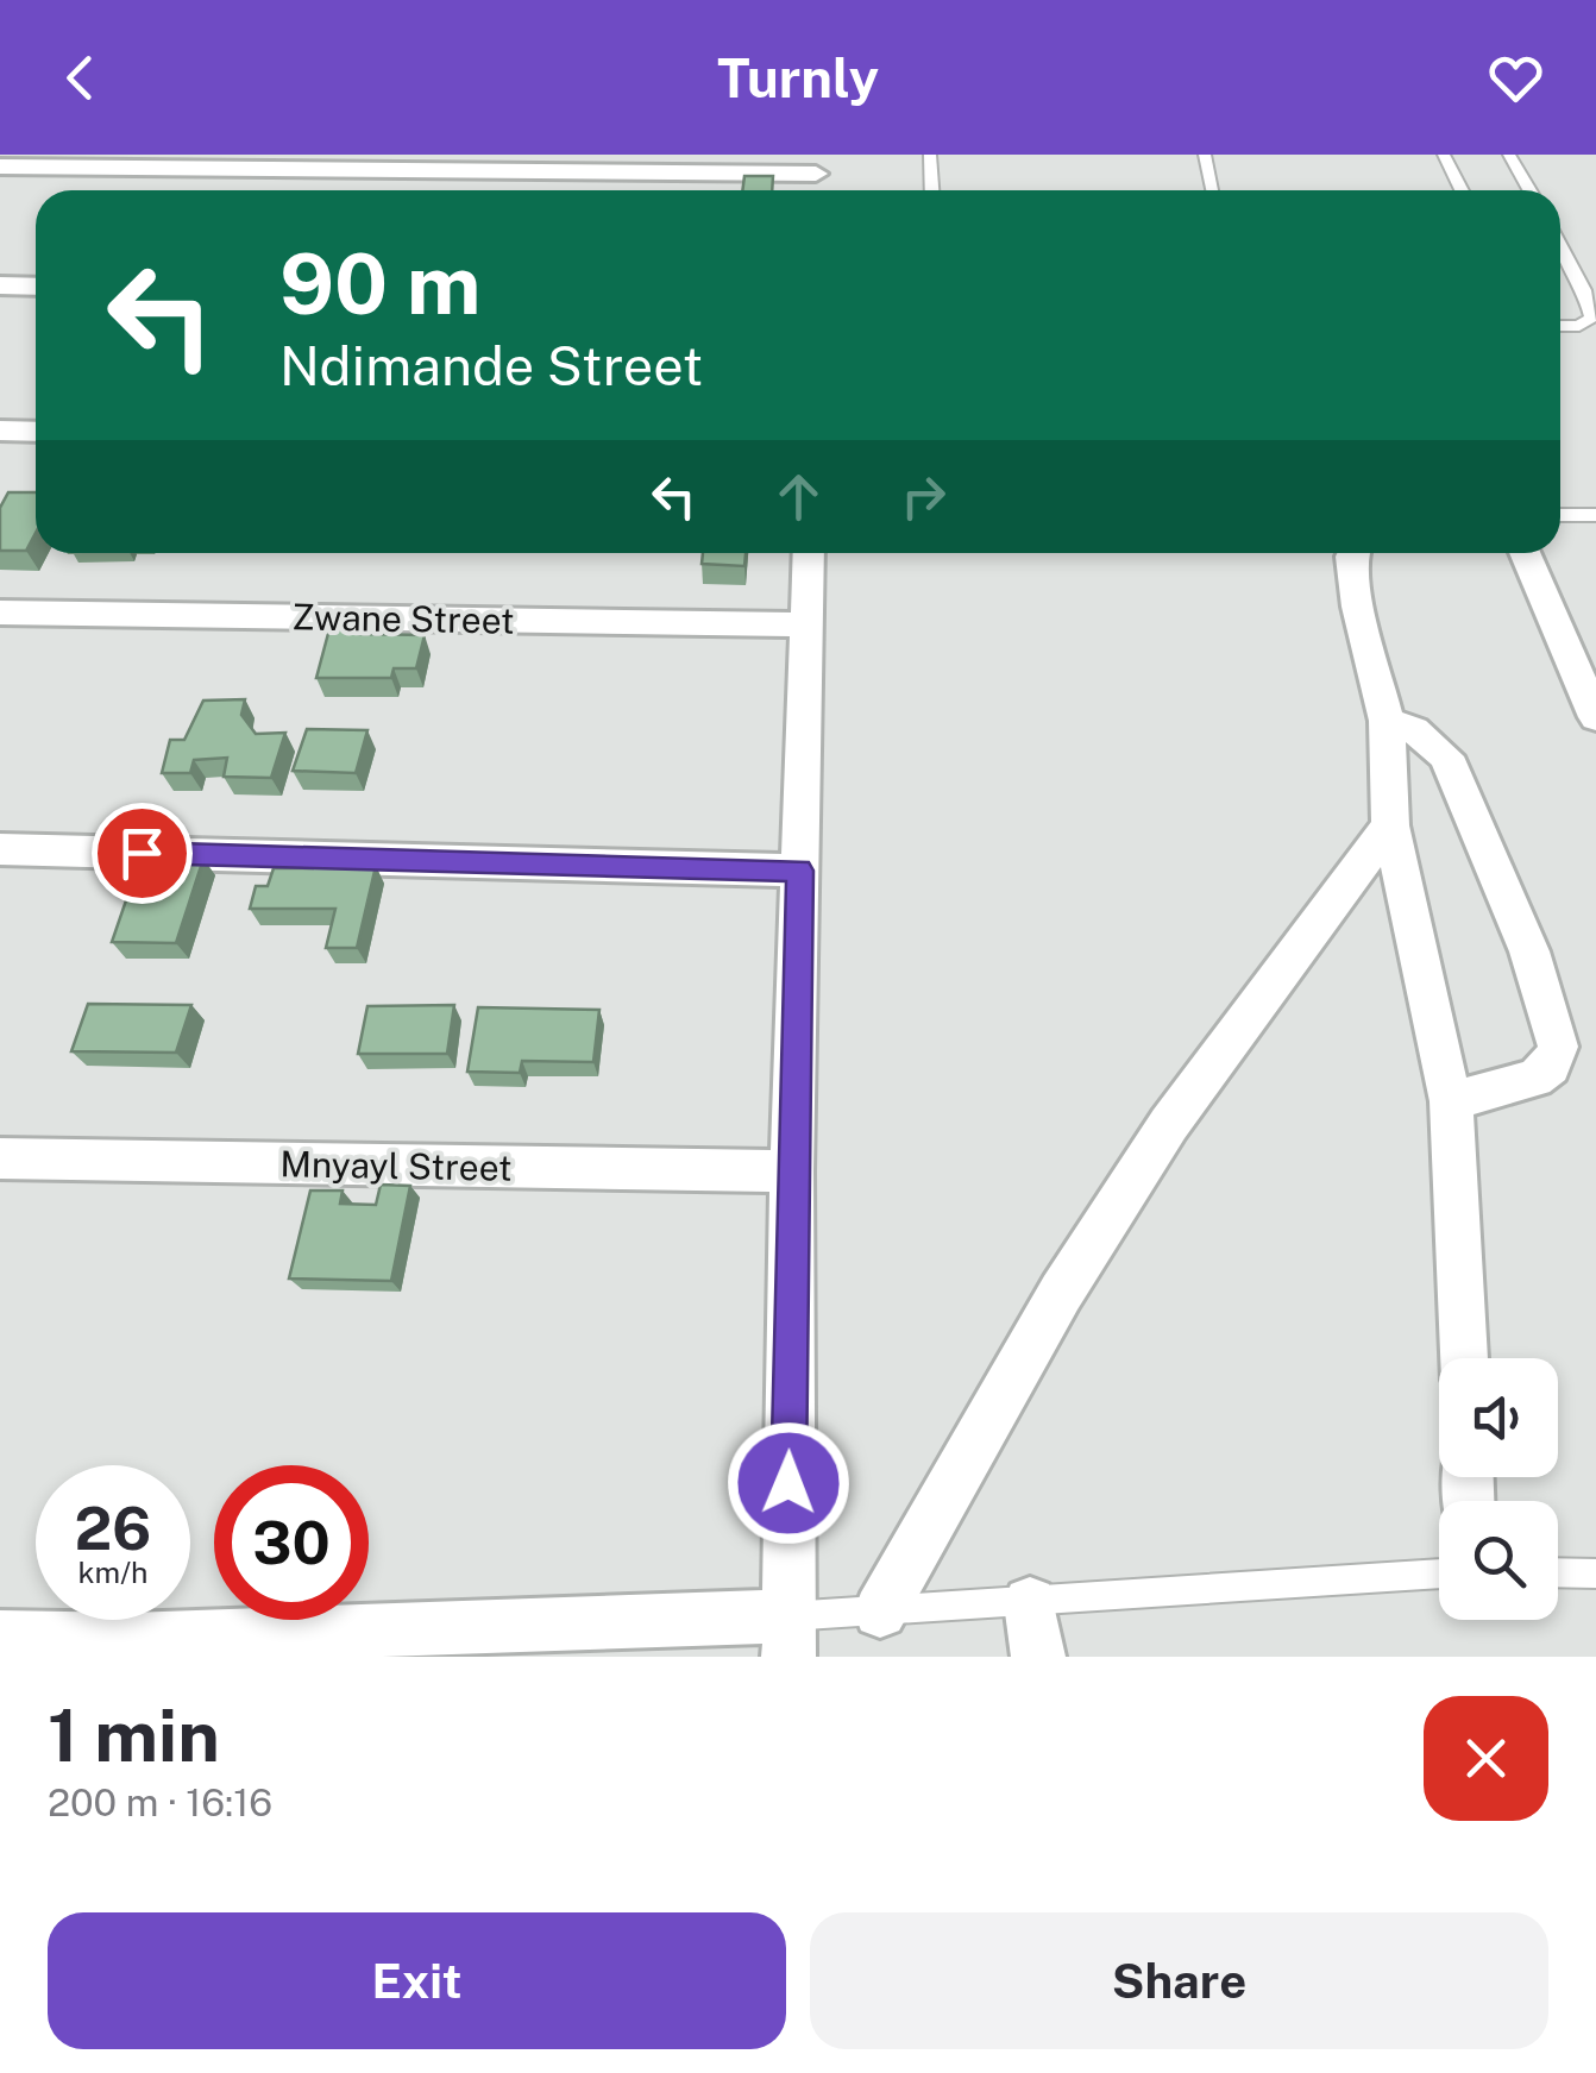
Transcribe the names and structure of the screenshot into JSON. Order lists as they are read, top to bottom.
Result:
{
  "streets": {
    "street": ["Zwane Street", "Mnyayl Street"]
  },
  "page": {
    "header": "Turnly",
    "turn": ["90 m", "Ndimande Street"],
    "speed": "26 km/h",
    "limit": "30",
    "heading": ["1 min", "200 m · 16:16"],
    "buttons": ["Exit", "Share"]
  }
}
